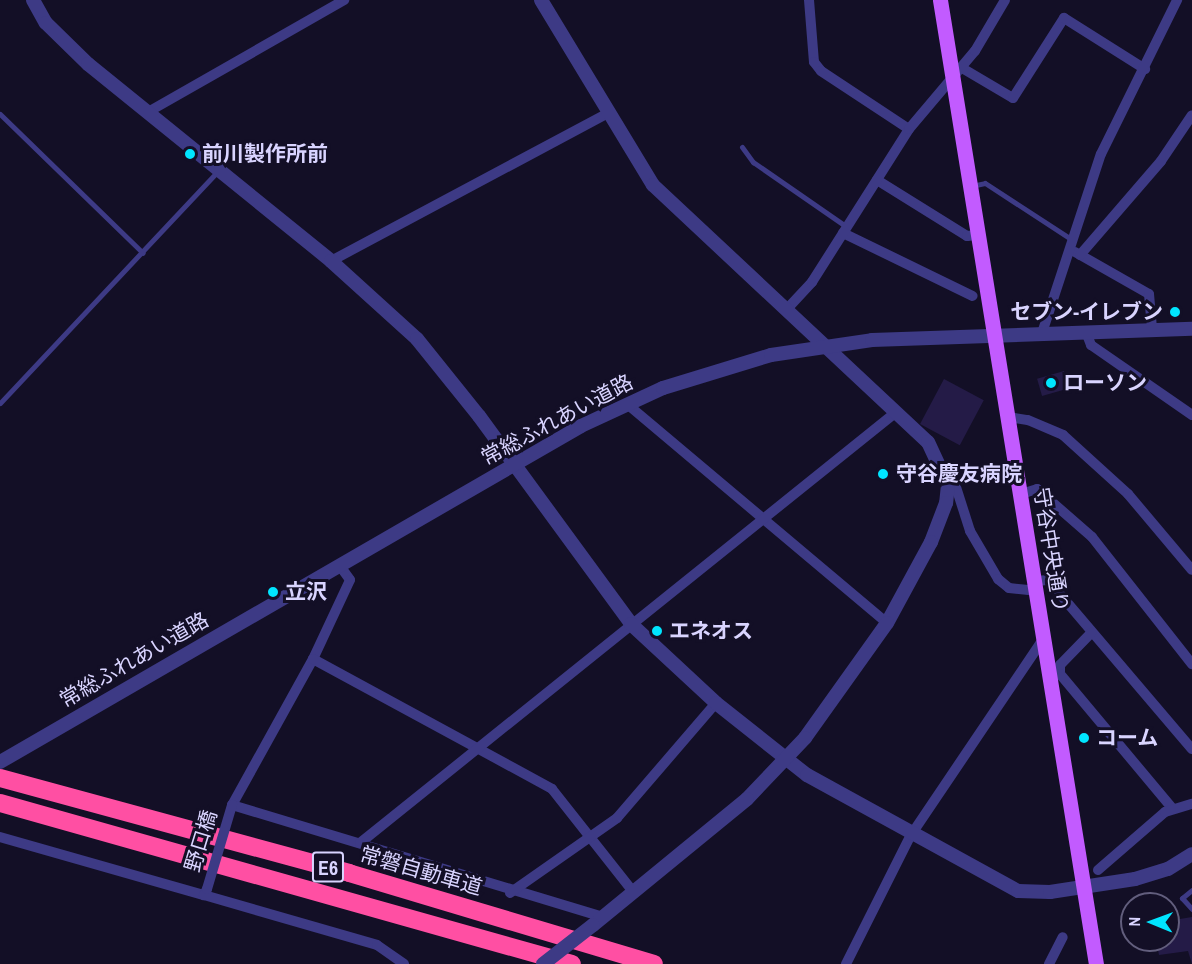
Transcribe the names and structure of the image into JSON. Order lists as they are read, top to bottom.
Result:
{
  "streets": {
    "highway": ["E6", "常磐自動車道"],
    "main road": ["守谷中央通り"],
    "street": ["常総ふれあい道路", "野口橋"]
  },
  "crossings": [
    ["常総ふれあい道路", "守谷中央通り"],
    ["常総ふれあい道路", "野口橋"]
  ],
  "places": [
    "前川製作所前",
    "セブン-イレブン",
    "ローソン",
    "守谷慶友病院",
    "立沢",
    "エネオス",
    "コーム"
  ],
  "north": "left"
}
